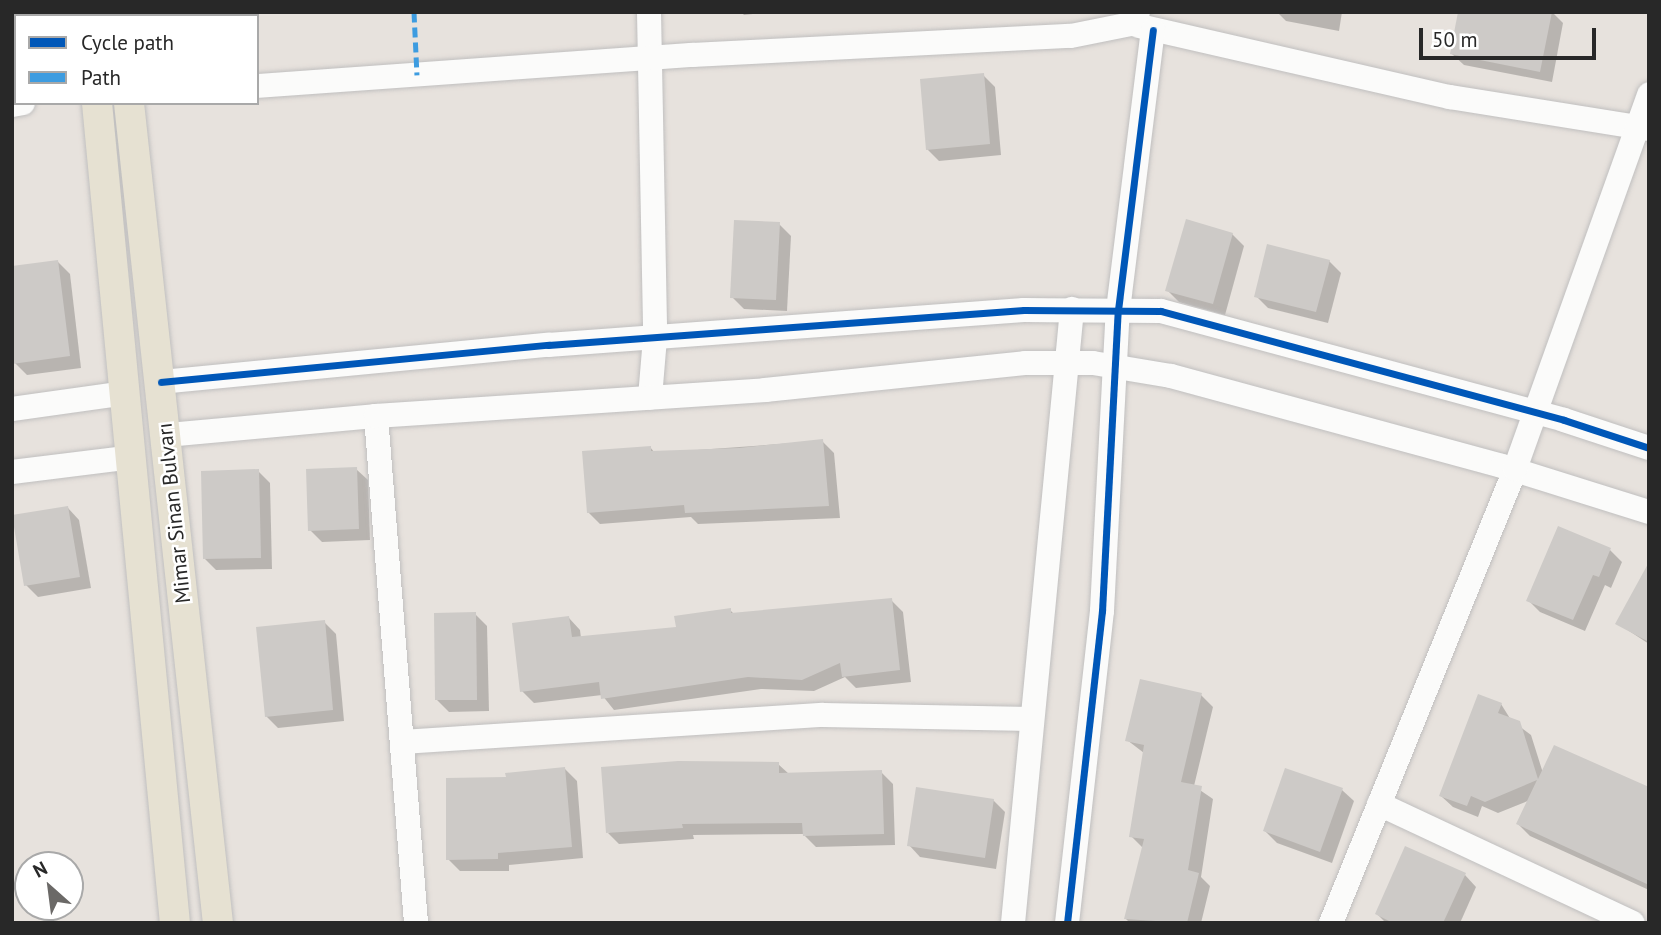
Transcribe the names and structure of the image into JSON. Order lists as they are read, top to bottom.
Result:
{
  "streets": {
    "main road": ["Mimar Sinan Bulvarı"]
  },
  "legend": ["Cycle path", "Path"],
  "scale_bar": "50 m",
  "north": "top left"
}
